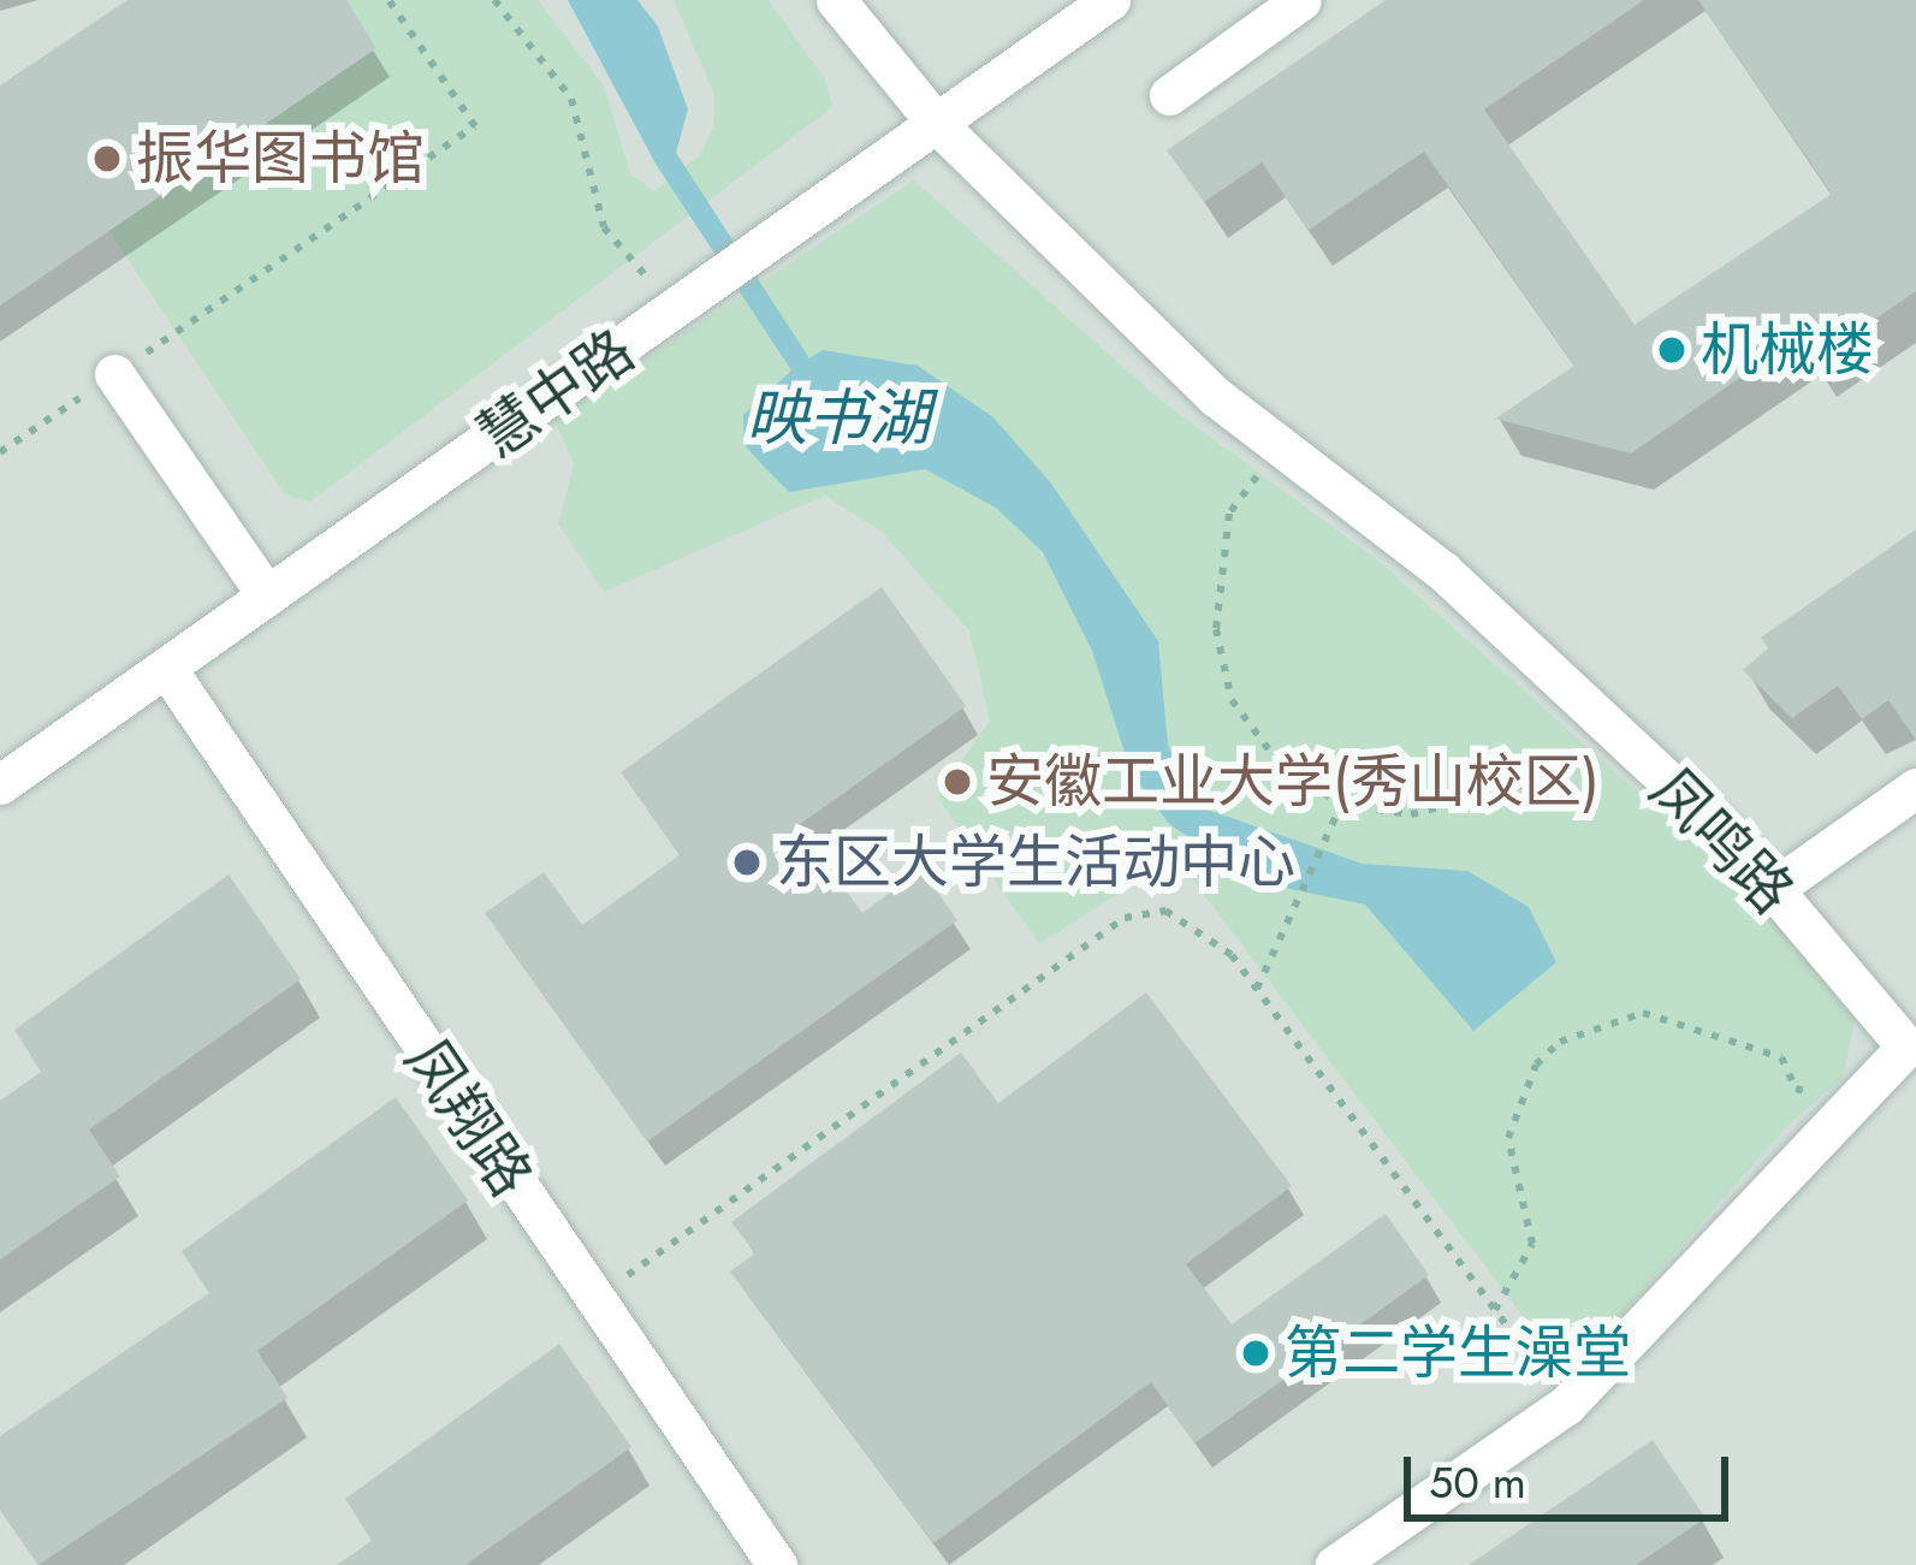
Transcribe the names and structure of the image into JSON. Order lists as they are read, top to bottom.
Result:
{
  "streets": {
    "street": ["慧中路", "凤鸣路", "凤翔路"]
  },
  "crossings": [
    ["慧中路", "凤鸣路"],
    ["慧中路", "凤翔路"]
  ],
  "water": ["映书湖"],
  "places": [
    "振华图书馆",
    "机械楼",
    "安徽工业大学(秀山校区)",
    "东区大学生活动中心",
    "第二学生澡堂"
  ],
  "scale_bar": "50 m"
}
